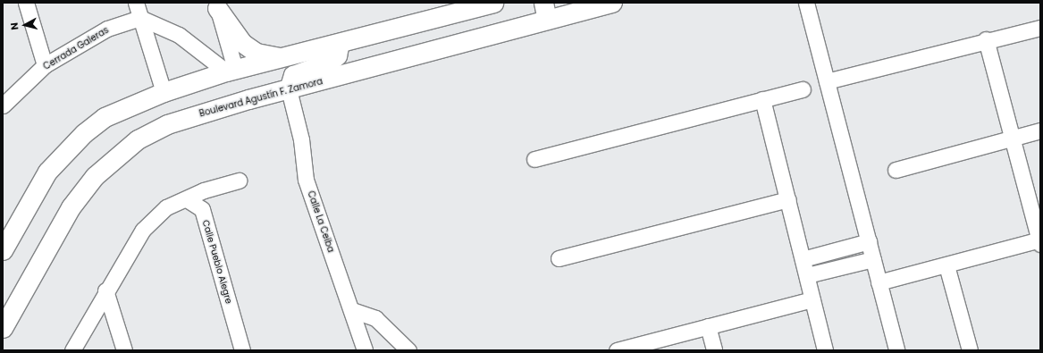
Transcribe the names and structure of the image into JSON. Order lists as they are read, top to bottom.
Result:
{
  "streets": {
    "street": [
      "Cerrada Galeras",
      "Boulevard Agustín F. Zamora",
      "Calle La Ceiba",
      "Calle Pueblo Alegre"
    ]
  },
  "crossings": [
    ["Boulevard Agustín F. Zamora", "Calle La Ceiba"]
  ],
  "north": "left"
}
